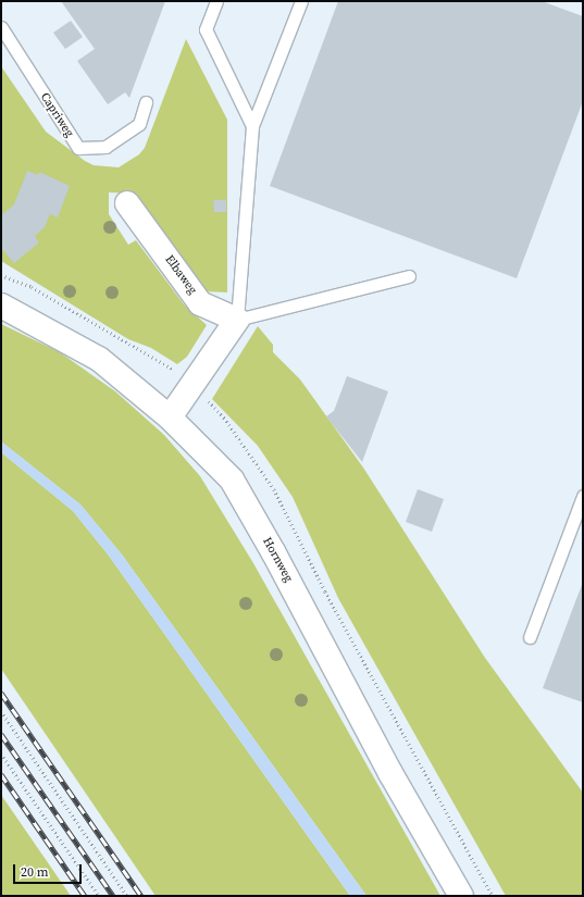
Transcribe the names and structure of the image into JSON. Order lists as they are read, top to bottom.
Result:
{
  "streets": {
    "street": ["Elbaweg", "Hornweg"],
    "lane": ["Capriweg"]
  },
  "scale_bar": "20 m"
}
